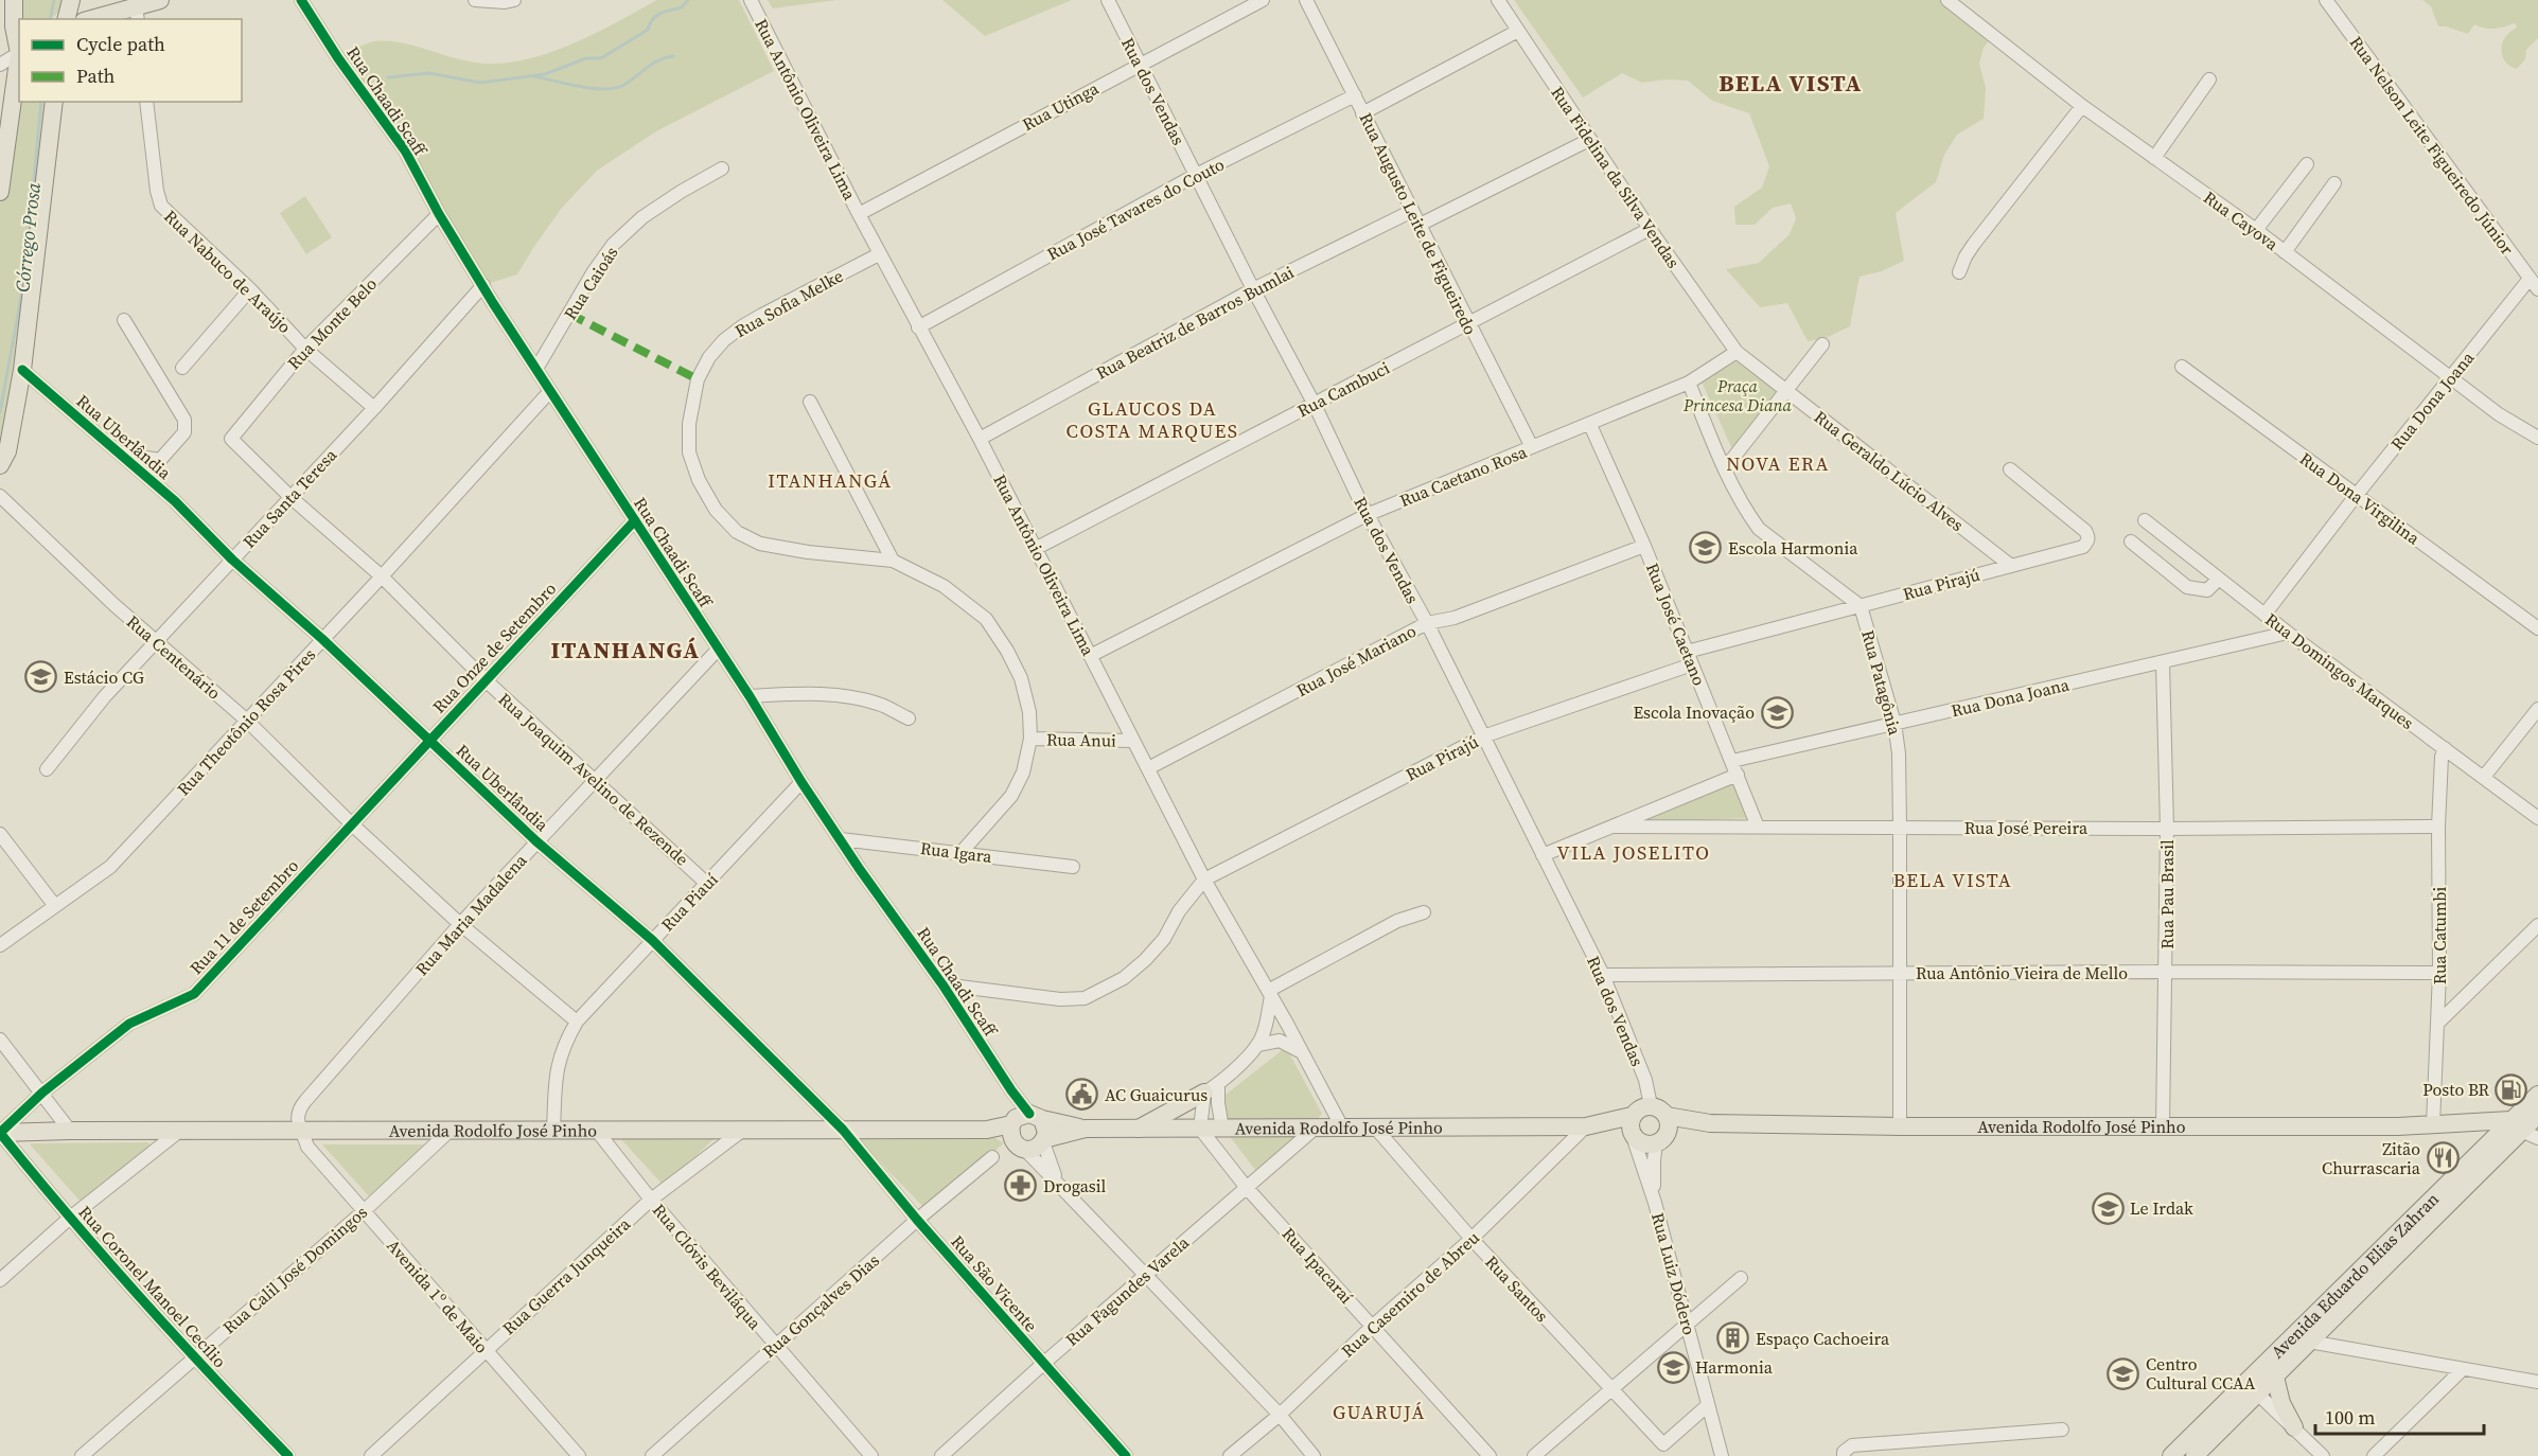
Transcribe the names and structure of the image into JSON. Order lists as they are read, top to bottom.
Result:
{
  "streets": {
    "main road": ["Avenida Rodolfo José Pinho", "Avenida Eduardo Elias Zahran"],
    "street": [
      "Rua dos Vendas",
      "Rua Chaadi Scaff",
      "Rua Utinga",
      "Rua Antônio Oliveira Lima",
      "Rua Nelson Leite Figueiredo Júnior",
      "Rua Fidelina da Silva Vendas",
      "Rua José Tavares do Couto",
      "Rua Cayova",
      "Rua Augusto Leite de Figueiredo",
      "Rua Nabuco de Araújo",
      "Rua Caioás",
      "Rua Sofia Melke",
      "Rua Beatriz de Barros Bumlai",
      "Rua Monte Belo",
      "Rua Cambuci",
      "Rua Dona Joana",
      "Rua Uberlândia",
      "Rua Geraldo Lúcio Alves",
      "Rua Caetano Rosa",
      "Rua Santa Teresa",
      "Rua Dona Virgilina",
      "Rua Pirajú",
      "Rua José Caetano",
      "Rua Onze de Setembro",
      "Rua Centenário",
      "Rua José Mariano",
      "Rua Domingos Marques",
      "Rua Patagônia",
      "Rua Theotônio Rosa Pires",
      "Rua Anui",
      "Rua Joaquim Avelino de Rezende",
      "Rua José Pereira",
      "Rua Igara",
      "Rua Pau Brasil",
      "Rua Piauí",
      "Rua Maria Madalena",
      "Rua 11 de Setembro",
      "Rua Catumbi",
      "Rua Antônio Vieira de Mello",
      "Rua Ipacaraí",
      "Rua Clóvis Beviláqua",
      "Rua Calil José Domingos",
      "Rua Luiz Dódero",
      "Rua Guerra Junqueira",
      "Rua São Vicente",
      "Rua Coronel Manoel Cecílio",
      "Rua Santos",
      "Rua Fagundes Varela",
      "Rua Casemiro de Abreu",
      "Avenida 1º de Maio",
      "Rua Gonçalves Dias"
    ]
  },
  "crossings": [
    ["Rua dos Vendas", "Rua Utinga"],
    ["Rua dos Vendas", "Rua José Tavares do Couto"],
    ["Rua dos Vendas", "Rua Beatriz de Barros Bumlai"],
    ["Rua dos Vendas", "Rua Cambuci"],
    ["Rua dos Vendas", "Rua Caetano Rosa"],
    ["Rua dos Vendas", "Rua Pirajú"],
    ["Rua dos Vendas", "Rua José Mariano"],
    ["Rua dos Vendas", "Rua Antônio Vieira de Mello"],
    ["Rua dos Vendas", "Avenida Rodolfo José Pinho"],
    ["Rua dos Vendas", "Rua Luiz Dódero"],
    ["Rua Chaadi Scaff", "Rua Caioás"],
    ["Rua Chaadi Scaff", "Rua Monte Belo"],
    ["Rua Chaadi Scaff", "Rua Santa Teresa"],
    ["Rua Chaadi Scaff", "Rua Onze de Setembro"],
    ["Rua Chaadi Scaff", "Rua Theotônio Rosa Pires"],
    ["Rua Chaadi Scaff", "Rua Igara"],
    ["Rua Chaadi Scaff", "Rua Piauí"],
    ["Rua Chaadi Scaff", "Rua Maria Madalena"],
    ["Rua Chaadi Scaff", "Avenida Rodolfo José Pinho"],
    ["Rua Utinga", "Rua Antônio Oliveira Lima"],
    ["Rua Antônio Oliveira Lima", "Rua José Tavares do Couto"],
    ["Rua Antônio Oliveira Lima", "Rua Sofia Melke"],
    ["Rua Antônio Oliveira Lima", "Rua Beatriz de Barros Bumlai"],
    ["Rua Antônio Oliveira Lima", "Rua Cambuci"],
    ["Rua Antônio Oliveira Lima", "Rua Caetano Rosa"],
    ["Rua Antônio Oliveira Lima", "Rua Pirajú"],
    ["Rua Antônio Oliveira Lima", "Rua José Mariano"],
    ["Rua Antônio Oliveira Lima", "Rua Anui"],
    ["Rua Antônio Oliveira Lima", "Avenida Rodolfo José Pinho"],
    ["Rua Nelson Leite Figueiredo Júnior", "Rua Dona Joana"],
    ["Rua Fidelina da Silva Vendas", "Rua Cambuci"],
    ["Rua Fidelina da Silva Vendas", "Rua Geraldo Lúcio Alves"],
    ["Rua Fidelina da Silva Vendas", "Rua Caetano Rosa"],
    ["Rua José Tavares do Couto", "Rua Augusto Leite de Figueiredo"],
    ["Rua Cayova", "Rua Dona Joana"],
    ["Rua Augusto Leite de Figueiredo", "Rua Beatriz de Barros Bumlai"],
    ["Rua Augusto Leite de Figueiredo", "Rua Cambuci"],
    ["Rua Augusto Leite de Figueiredo", "Rua Caetano Rosa"],
    ["Rua Nabuco de Araújo", "Rua Monte Belo"],
    ["Rua Nabuco de Araújo", "Rua Santa Teresa"],
    ["Rua Sofia Melke", "Rua Anui"],
    ["Rua Sofia Melke", "Rua Igara"],
    ["Rua Monte Belo", "Rua Joaquim Avelino de Rezende"],
    ["Rua Dona Joana", "Rua Dona Virgilina"],
    ["Rua Dona Joana", "Rua José Caetano"],
    ["Rua Dona Joana", "Rua Domingos Marques"],
    ["Rua Dona Joana", "Rua Patagônia"],
    ["Rua Dona Joana", "Rua Pau Brasil"],
    ["Rua Uberlândia", "Rua Santa Teresa"],
    ["Rua Uberlândia", "Rua Onze de Setembro"],
    ["Rua Uberlândia", "Rua Theotônio Rosa Pires"],
    ["Rua Uberlândia", "Rua Piauí"],
    ["Rua Uberlândia", "Rua Maria Madalena"],
    ["Rua Uberlândia", "Avenida Rodolfo José Pinho"],
    ["Rua Uberlândia", "Rua São Vicente"],
    ["Rua Geraldo Lúcio Alves", "Rua Caetano Rosa"],
    ["Rua Geraldo Lúcio Alves", "Rua Pirajú"],
    ["Rua Caetano Rosa", "Rua José Caetano"],
    ["Rua Caetano Rosa", "Rua Patagônia"],
    ["Rua Santa Teresa", "Rua Centenário"],
    ["Rua Santa Teresa", "Rua Joaquim Avelino de Rezende"],
    ["Rua Pirajú", "Rua José Caetano"],
    ["Rua Pirajú", "Rua Patagônia"],
    ["Rua José Caetano", "Rua José Mariano"],
    ["Rua José Caetano", "Rua José Pereira"],
    ["Rua Onze de Setembro", "Rua Centenário"],
    ["Rua Onze de Setembro", "Rua Joaquim Avelino de Rezende"],
    ["Rua Onze de Setembro", "Rua 11 de Setembro"],
    ["Rua Centenário", "Rua Theotônio Rosa Pires"],
    ["Rua Centenário", "Rua Piauí"],
    ["Rua Centenário", "Rua Maria Madalena"],
    ["Rua Centenário", "Rua 11 de Setembro"],
    ["Rua Domingos Marques", "Rua Catumbi"],
    ["Rua Patagônia", "Rua José Pereira"],
    ["Rua Patagônia", "Rua Antônio Vieira de Mello"],
    ["Rua Patagônia", "Avenida Rodolfo José Pinho"],
    ["Rua Theotônio Rosa Pires", "Rua Joaquim Avelino de Rezende"],
    ["Rua Joaquim Avelino de Rezende", "Rua Piauí"],
    ["Rua Joaquim Avelino de Rezende", "Rua Maria Madalena"],
    ["Rua José Pereira", "Rua Pau Brasil"],
    ["Rua José Pereira", "Rua Catumbi"],
    ["Rua Pau Brasil", "Rua Antônio Vieira de Mello"],
    ["Rua Pau Brasil", "Avenida Rodolfo José Pinho"],
    ["Rua Piauí", "Avenida Rodolfo José Pinho"],
    ["Rua Maria Madalena", "Avenida Rodolfo José Pinho"],
    ["Rua Maria Madalena", "Avenida 1º de Maio"],
    ["Rua 11 de Setembro", "Avenida Rodolfo José Pinho"],
    ["Rua 11 de Setembro", "Rua Coronel Manoel Cecílio"],
    ["Rua Catumbi", "Rua Antônio Vieira de Mello"],
    ["Rua Catumbi", "Avenida Rodolfo José Pinho"],
    ["Avenida Rodolfo José Pinho", "Rua Ipacaraí"],
    ["Avenida Rodolfo José Pinho", "Rua Clóvis Beviláqua"],
    ["Avenida Rodolfo José Pinho", "Rua Calil José Domingos"],
    ["Avenida Rodolfo José Pinho", "Rua Luiz Dódero"],
    ["Avenida Rodolfo José Pinho", "Avenida Eduardo Elias Zahran"],
    ["Avenida Rodolfo José Pinho", "Rua Guerra Junqueira"],
    ["Avenida Rodolfo José Pinho", "Rua São Vicente"],
    ["Avenida Rodolfo José Pinho", "Rua Coronel Manoel Cecílio"],
    ["Avenida Rodolfo José Pinho", "Rua Santos"],
    ["Avenida Rodolfo José Pinho", "Rua Fagundes Varela"],
    ["Avenida Rodolfo José Pinho", "Rua Casemiro de Abreu"],
    ["Avenida Rodolfo José Pinho", "Avenida 1º de Maio"],
    ["Rua Ipacaraí", "Rua Fagundes Varela"],
    ["Rua Ipacaraí", "Rua Casemiro de Abreu"],
    ["Rua Clóvis Beviláqua", "Rua Guerra Junqueira"],
    ["Rua Clóvis Beviláqua", "Rua Gonçalves Dias"],
    ["Rua Calil José Domingos", "Rua Coronel Manoel Cecílio"],
    ["Rua Calil José Domingos", "Avenida 1º de Maio"],
    ["Rua Luiz Dódero", "Rua Santos"],
    ["Rua Guerra Junqueira", "Avenida 1º de Maio"],
    ["Rua São Vicente", "Rua Fagundes Varela"],
    ["Rua São Vicente", "Rua Gonçalves Dias"],
    ["Rua Santos", "Rua Casemiro de Abreu"]
  ],
  "districts": [
    "BELA VISTA",
    "GLAUCOS DA COSTA MARQUES",
    "NOVA ERA",
    "ITANHANGÁ",
    "ITANHANGÁ",
    "VILA JOSELITO",
    "BELA VISTA",
    "GUARUJÁ"
  ],
  "water": ["Córrego Prosa"],
  "parks": ["Praça Princesa Diana"],
  "places": {
    "school or university": [
      "Escola Harmonia",
      "Estácio CG",
      "Escola Inovação",
      "Le Irdak",
      "Harmonia",
      "Centro Cultural CCAA"
    ],
    "fuel station": ["Posto BR"],
    "public building": ["AC Guaicurus"],
    "restaurant": ["Zitão Churrascaria"],
    "pharmacy": ["Drogasil"],
    "building": ["Espaço Cachoeira"]
  },
  "legend": ["Cycle path", "Path"],
  "scale_bar": "100 m"
}
